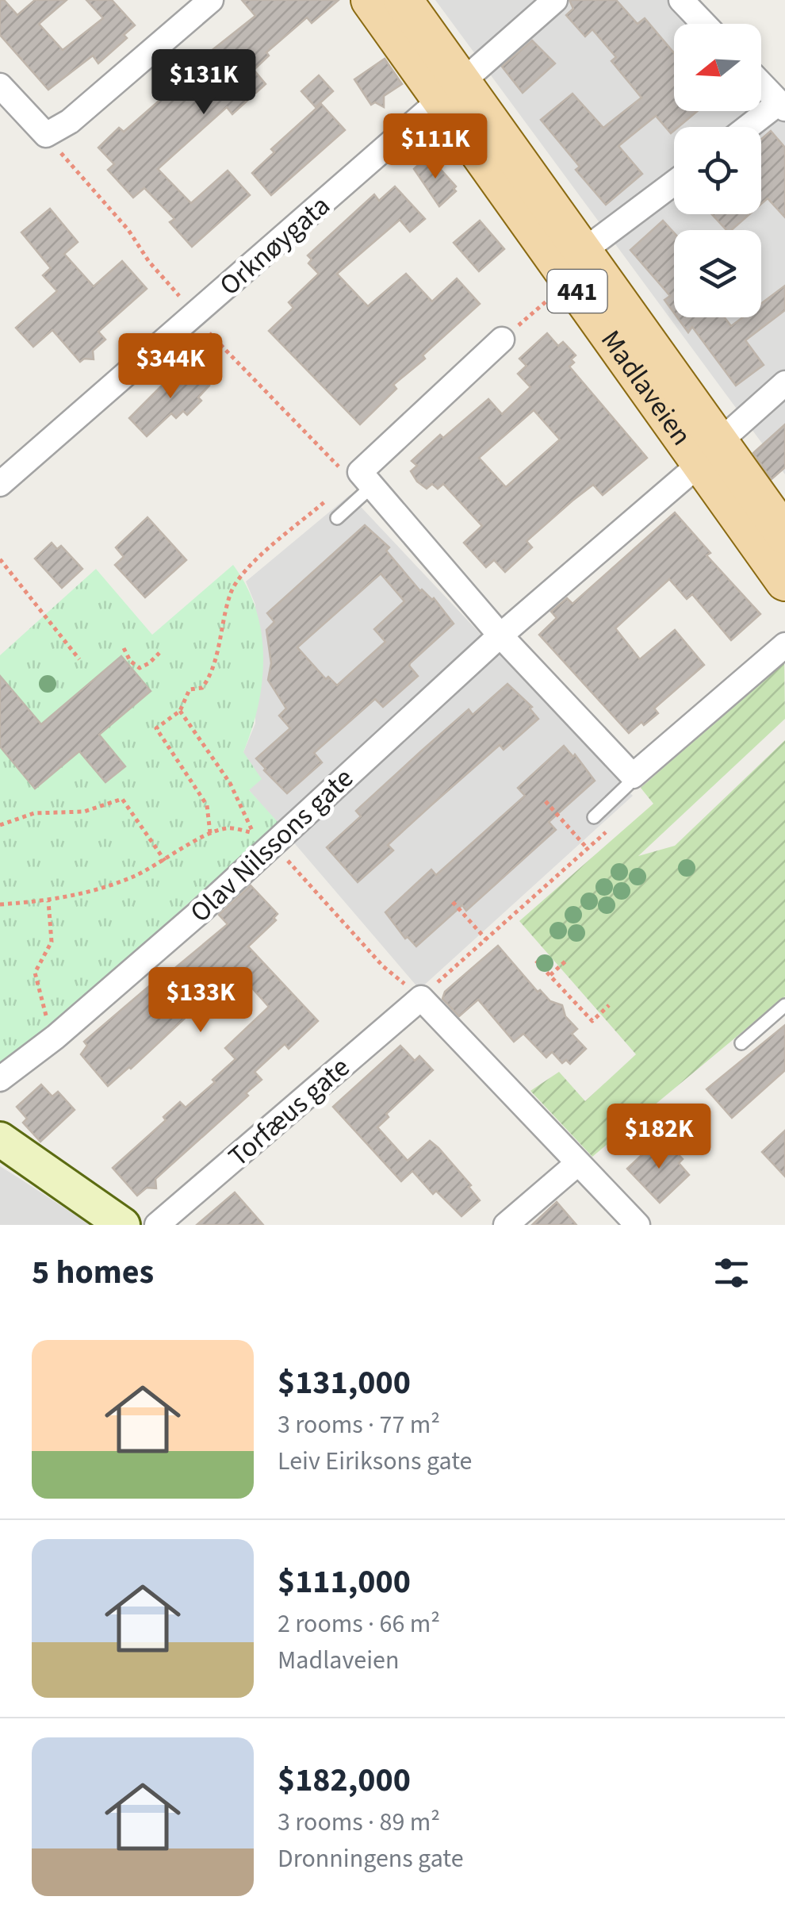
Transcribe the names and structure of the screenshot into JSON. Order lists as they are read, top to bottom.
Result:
{
  "streets": {
    "main road": ["441", "Madlaveien"],
    "street": ["Orknøygata", "Olav Nilssons gate", "Torfæus gate"]
  },
  "crossings": [
    ["Orknøygata", "Madlaveien"]
  ],
  "north": "left",
  "page": {
    "price": [
      "$131K",
      "$111K",
      "$344K",
      "$133K",
      "$182K"
    ],
    "heading": "5 homes",
    "list": [
      {
        "name": "$131,000",
        "note": "3 rooms · 77 m² · Leiv Eiriksons gate"
      },
      {
        "name": "$111,000",
        "note": "2 rooms · 66 m² · Madlaveien"
      },
      {
        "name": "$182,000",
        "note": "3 rooms · 89 m² · Dronningens gate"
      }
    ]
  }
}
